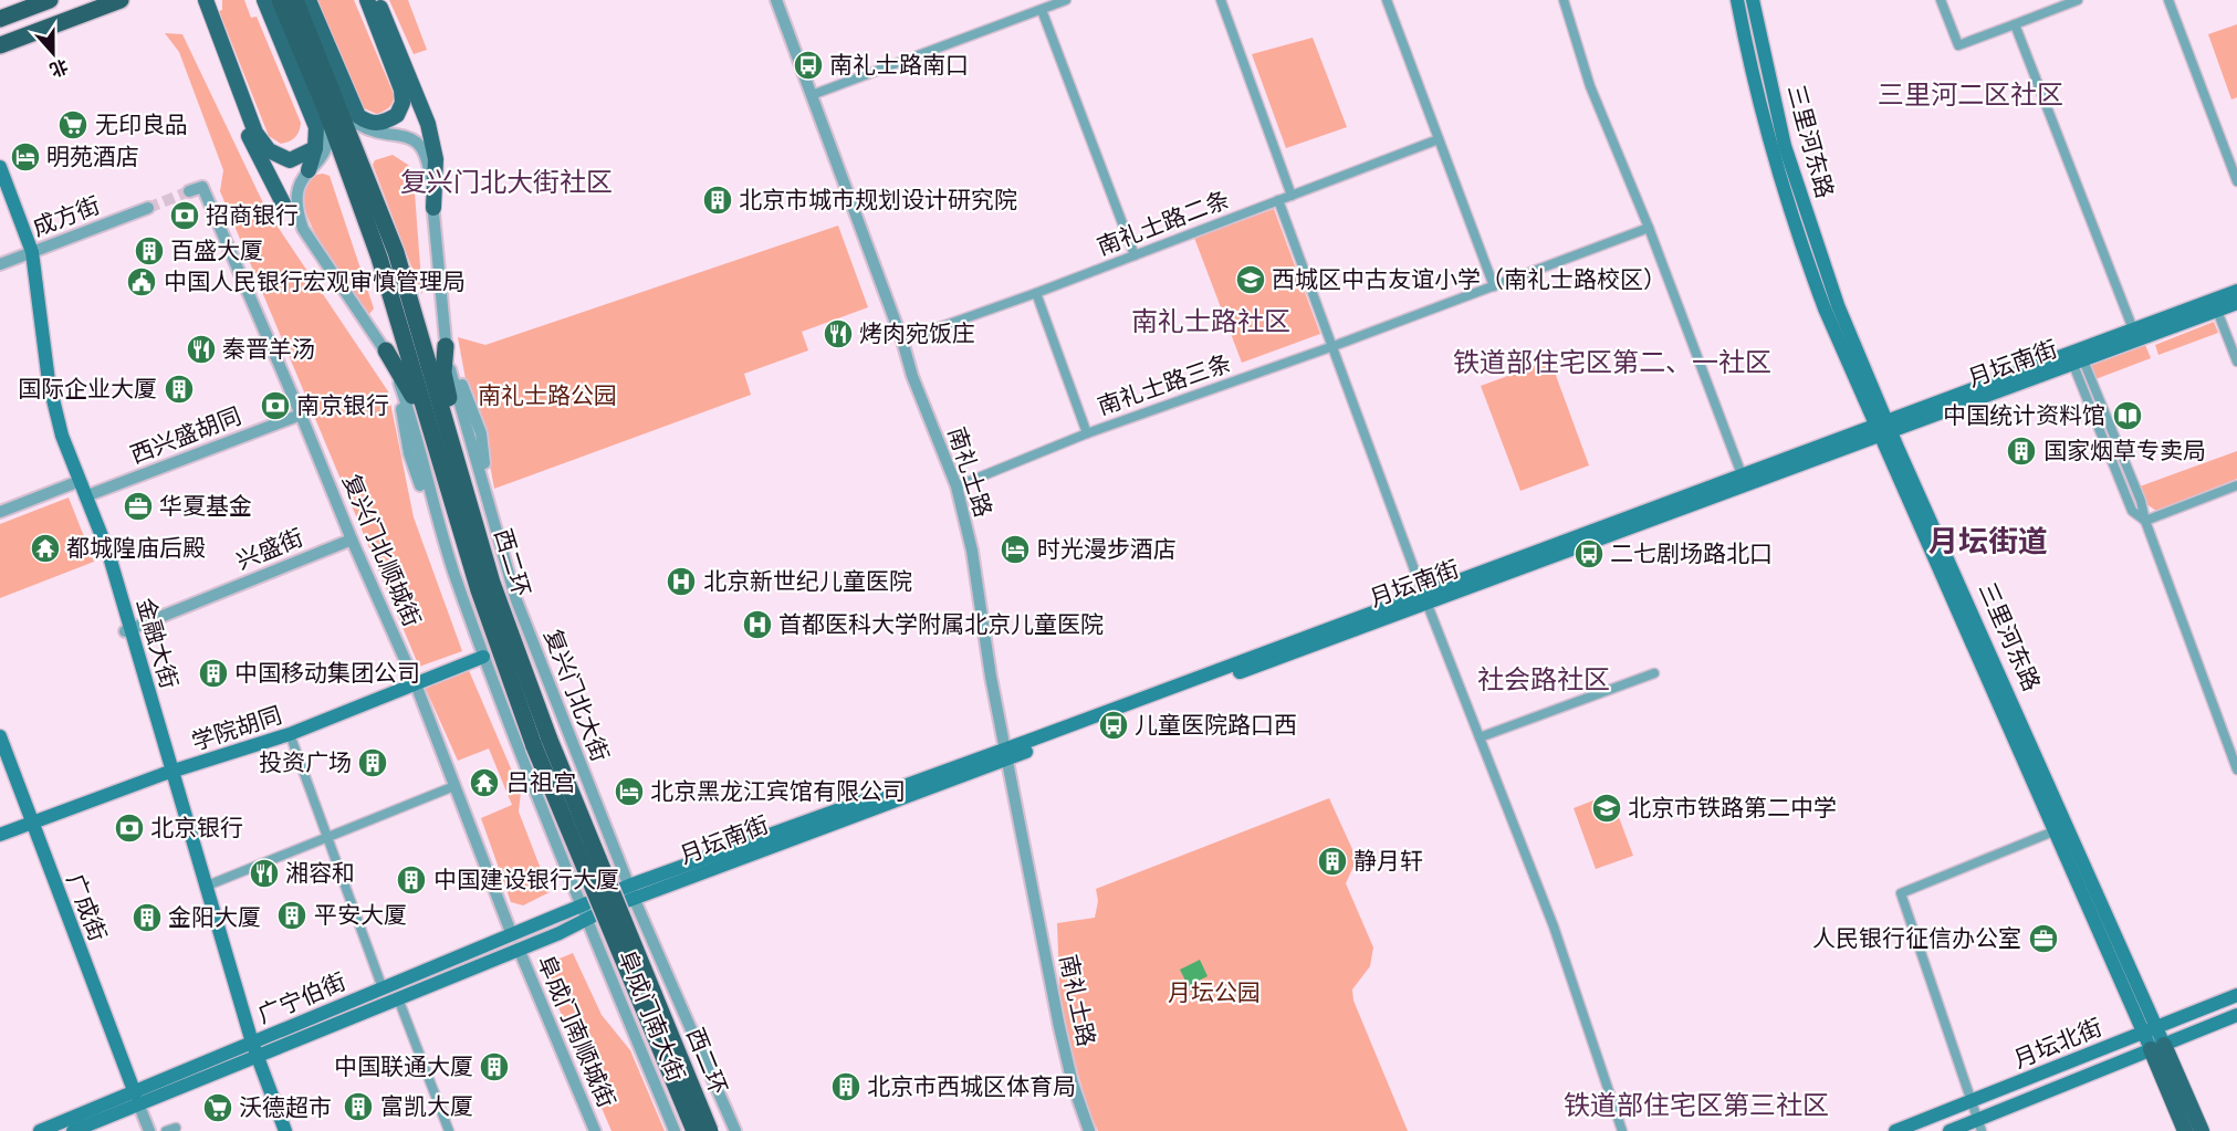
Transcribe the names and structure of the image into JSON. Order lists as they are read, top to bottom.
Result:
{
  "streets": {
    "highway": ["西二环"],
    "main road": [
      "三里河东路",
      "月坛南街",
      "金融大街",
      "学院胡同",
      "广成街",
      "广宁伯街",
      "月坛北街"
    ],
    "street": [
      "成方街",
      "南礼士路二条",
      "南礼士路三条",
      "西兴盛胡同",
      "南礼士路",
      "兴盛街",
      "复兴门北顺城街",
      "复兴门北大街",
      "阜成门南大街",
      "阜成门南顺城街"
    ]
  },
  "crossings": [
    ["三里河东路", "月坛南街"],
    ["三里河东路", "月坛北街"],
    ["南礼士路二条", "南礼士路"],
    ["月坛南街", "南礼士路"],
    ["月坛南街", "复兴门北大街"],
    ["月坛南街", "广宁伯街"],
    ["月坛南街", "阜成门南大街"],
    ["南礼士路三条", "南礼士路"],
    ["西兴盛胡同", "复兴门北顺城街"],
    ["西兴盛胡同", "金融大街"],
    ["兴盛街", "复兴门北顺城街"],
    ["兴盛街", "金融大街"],
    ["复兴门北顺城街", "学院胡同"],
    ["复兴门北顺城街", "广宁伯街"],
    ["金融大街", "学院胡同"],
    ["金融大街", "广宁伯街"],
    ["复兴门北大街", "阜成门南大街"],
    ["学院胡同", "广成街"],
    ["广成街", "广宁伯街"],
    ["广宁伯街", "阜成门南大街"],
    ["广宁伯街", "阜成门南顺城街"]
  ],
  "districts": [
    "三里河二区社区",
    "复兴门北大街社区",
    "南礼士路社区",
    "铁道部住宅区第二、一社区",
    "月坛街道",
    "社会路社区",
    "铁道部住宅区第三社区"
  ],
  "parks": ["南礼士路公园", "月坛公园"],
  "places": {
    "bus stop": ["南礼士路南口", "二七剧场路北口", "儿童医院路口西"],
    "supermarket": ["无印良品", "沃德超市"],
    "hotel": ["明苑酒店", "时光漫步酒店", "北京黑龙江宾馆有限公司"],
    "building": [
      "北京市城市规划设计研究院",
      "百盛大厦",
      "国际企业大厦",
      "国家烟草专卖局",
      "中国移动集团公司",
      "投资广场",
      "静月轩",
      "中国建设银行大厦",
      "平安大厦",
      "金阳大厦",
      "中国联通大厦",
      "北京市西城区体育局",
      "富凯大厦"
    ],
    "bank": ["招商银行", "南京银行", "北京银行"],
    "school or university": ["西城区中古友谊小学（南礼士路校区）", "北京市铁路第二中学"],
    "public building": ["中国人民银行宏观审慎管理局"],
    "restaurant": ["烤肉宛饭庄", "秦晋羊汤", "湘容和"],
    "library": ["中国统计资料馆"],
    "office": ["华夏基金", "人民银行征信办公室"],
    "temple": ["都城隍庙后殿", "吕祖宫"],
    "hospital": ["北京新世纪儿童医院", "首都医科大学附属北京儿童医院"]
  },
  "north": "bottom"
}
